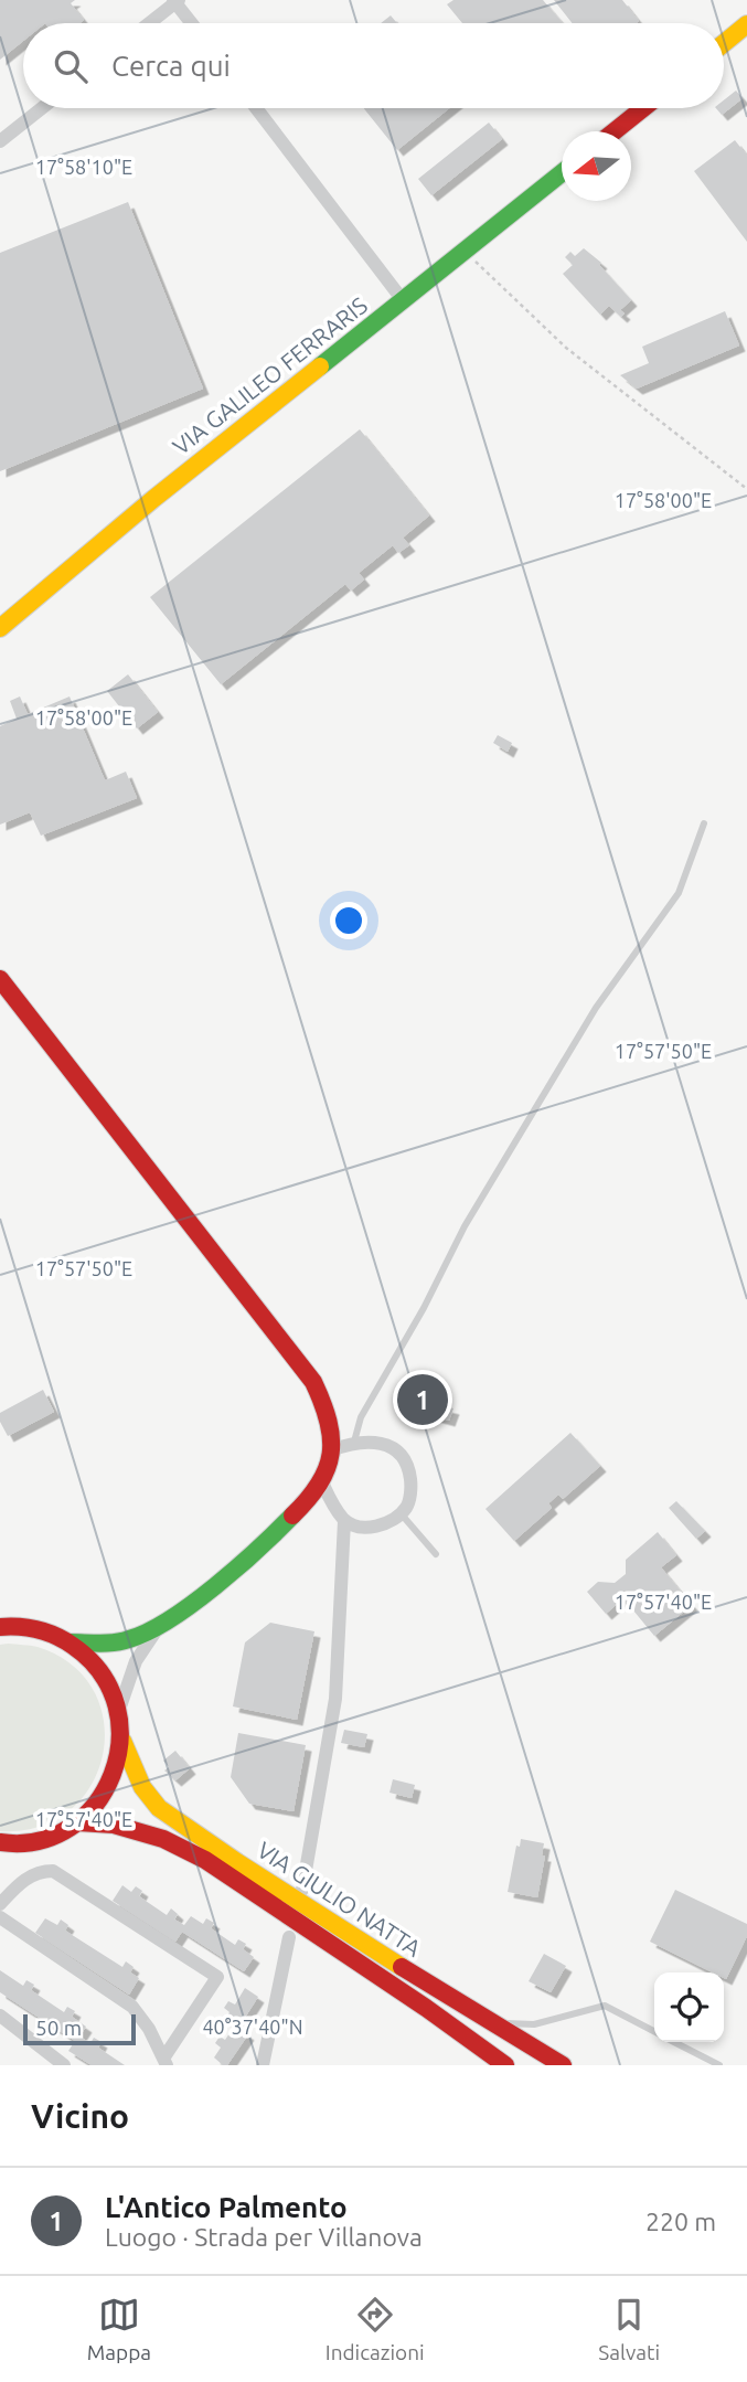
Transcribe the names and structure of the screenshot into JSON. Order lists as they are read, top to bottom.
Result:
{
  "streets": {
    "street": ["VIA GALILEO FERRARIS", "VIA GIULIO NATTA"]
  },
  "scale_bar": "50 m",
  "north": "left",
  "page": {
    "search": "Cerca qui",
    "pins": "1",
    "scale": "50 m",
    "heading": "Vicino",
    "list": [
      {
        "mark": "1",
        "name": "L'Antico Palmento",
        "note": "Luogo · Strada per Villanova",
        "value": "220 m"
      }
    ],
    "nav": ["Mappa", "Indicazioni", "Salvati"]
  },
  "coordinates": [
    "17°58'10\"E",
    "17°58'00\"E",
    "17°57'50\"E",
    "17°57'40\"E",
    "40°37'40\"N"
  ]
}
